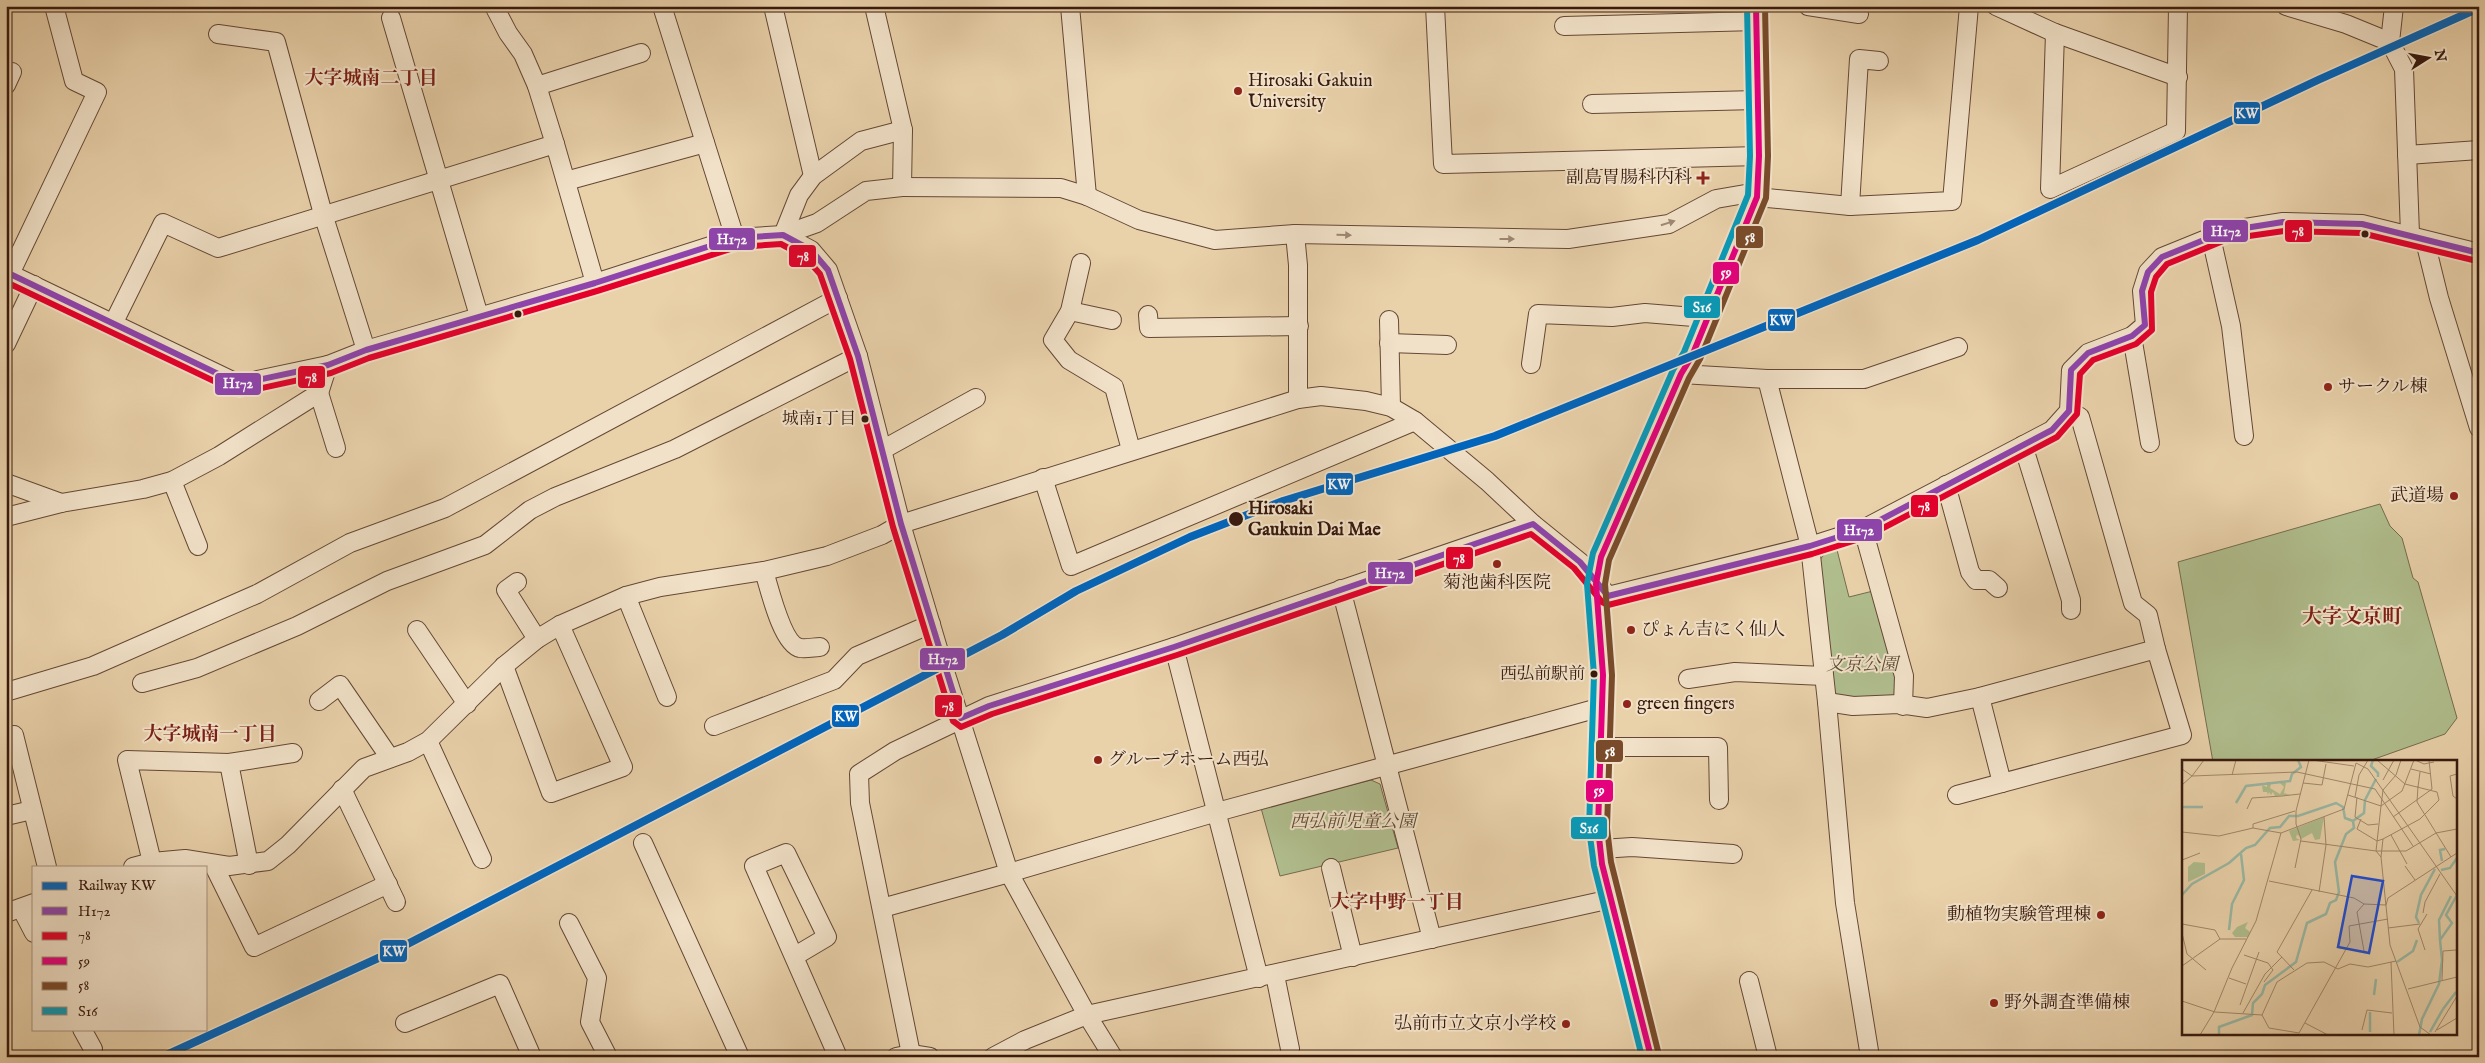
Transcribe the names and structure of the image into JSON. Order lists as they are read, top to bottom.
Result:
{
  "districts": [
    "大字城南二丁目",
    "大字文京町",
    "大字城南一丁目",
    "大字中野一丁目"
  ],
  "parks": ["文京公園", "西弘前児童公園"],
  "places": {
    "other": [
      "Hirosaki Gakuin University",
      "サークル棟",
      "城南1丁目",
      "武道場",
      "Hirosaki Gaukuin Dai Mae",
      "菊池歯科医院",
      "ぴょん吉にく仙人",
      "西弘前駅前",
      "green fingers",
      "グループホーム西弘",
      "動植物実験管理棟",
      "野外調査準備棟",
      "弘前市立文京小学校"
    ],
    "health": ["副島胃腸科内科"]
  },
  "lines": [
    "transit line 59",
    "transit line 58",
    "transit line S16",
    "rail line KW",
    "transit line H172",
    "transit line 78"
  ],
  "legend": [
    "Railway KW",
    "H172",
    "78",
    "59",
    "58",
    "S16"
  ],
  "north": "right"
}
